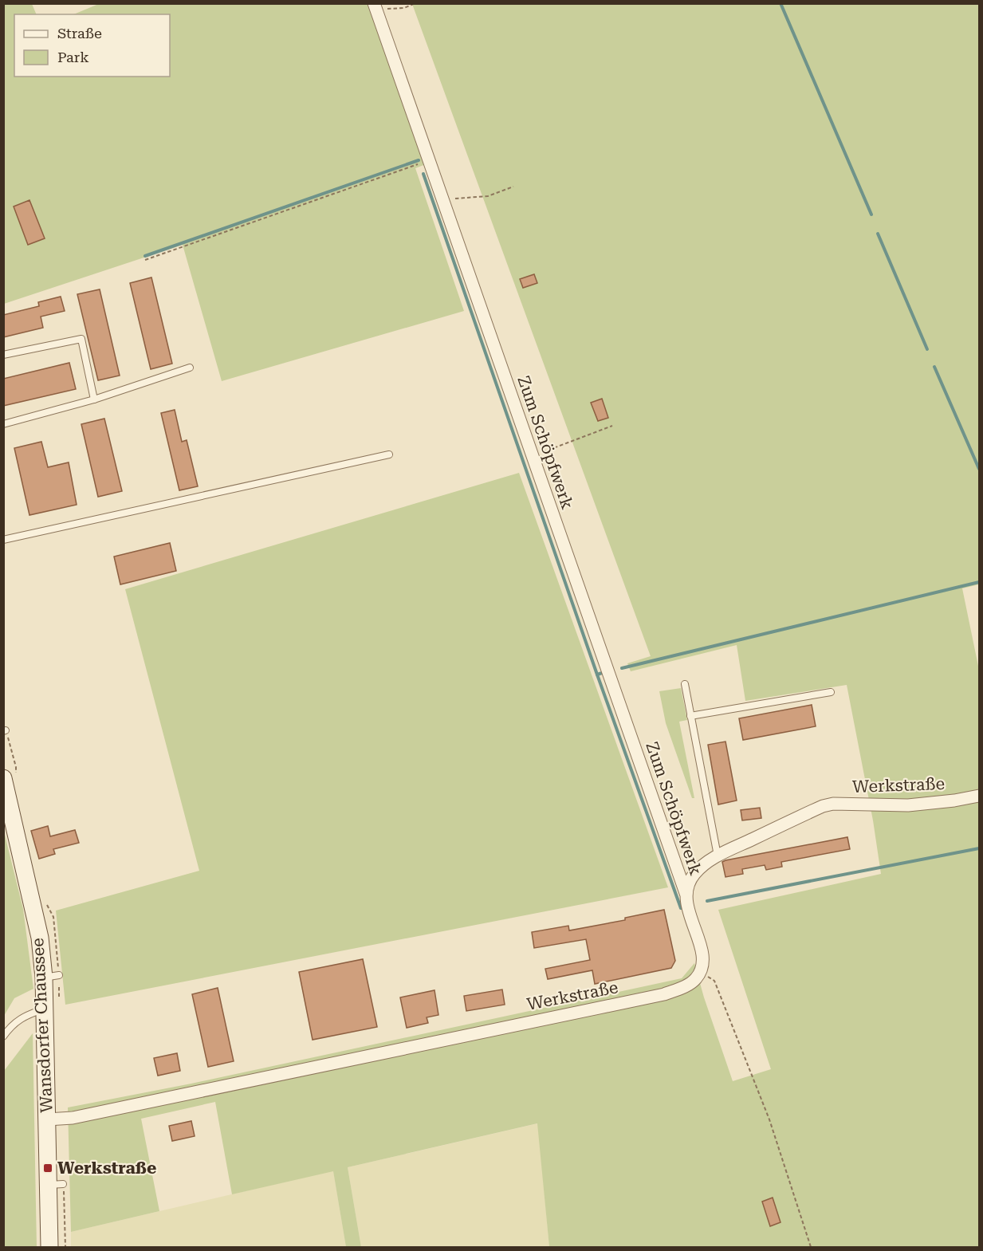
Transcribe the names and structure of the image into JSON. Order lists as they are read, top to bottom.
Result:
{
  "streets": {
    "street": ["Zum Schöpfwerk", "Werkstraße", "Wansdorfer Chaussee"]
  },
  "crossings": [
    ["Zum Schöpfwerk", "Werkstraße"],
    ["Werkstraße", "Wansdorfer Chaussee"]
  ],
  "places": {
    "transit": ["Werkstraße"]
  },
  "legend": ["Straße", "Park"]
}
